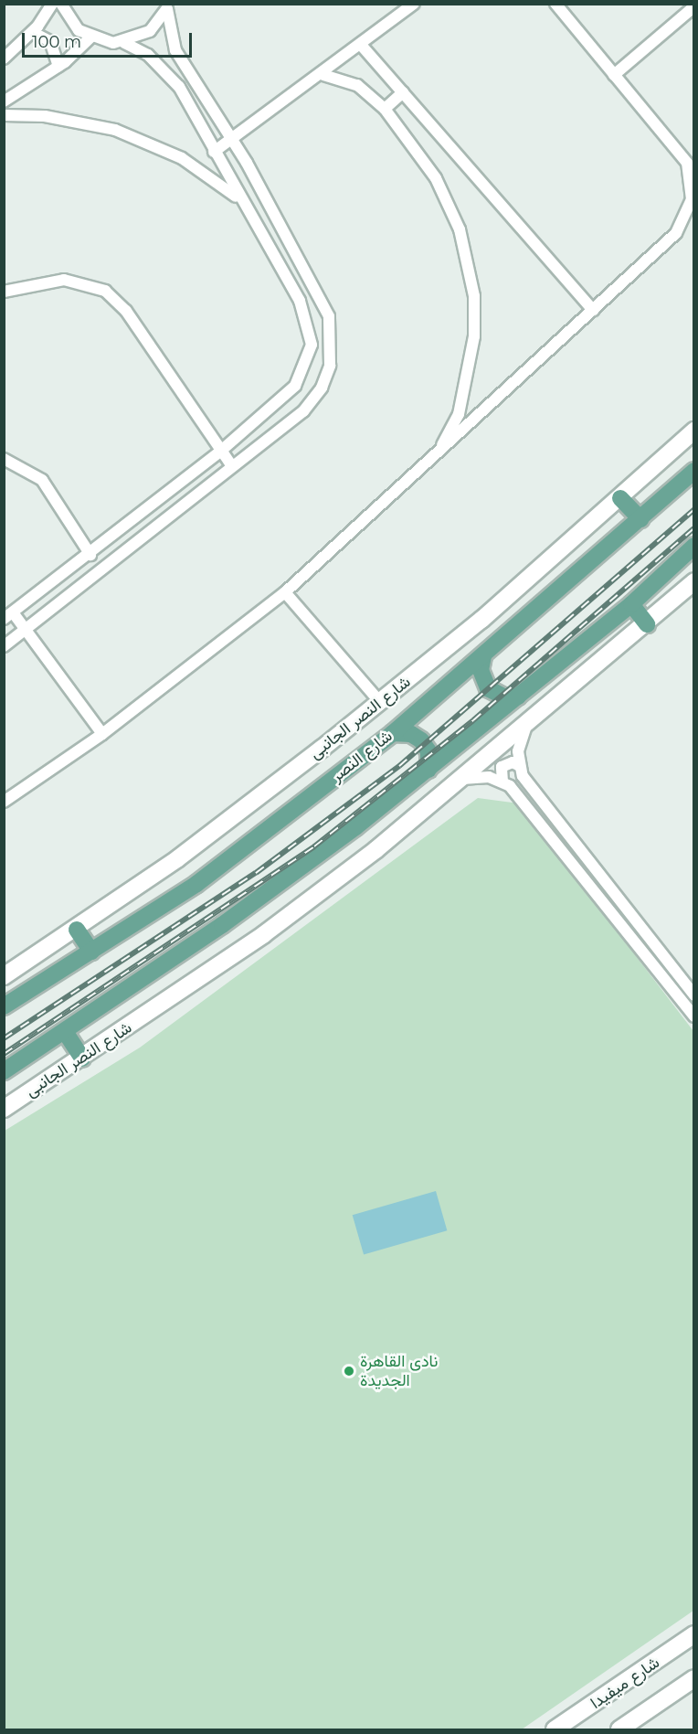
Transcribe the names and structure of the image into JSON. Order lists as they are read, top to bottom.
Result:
{
  "streets": {
    "main road": ["شارع النصر"],
    "street": ["شارع النصر الجانبى", "شارع ميفيدا"]
  },
  "places": ["نادى القاهرة الجديدة"],
  "scale_bar": "100 m"
}
